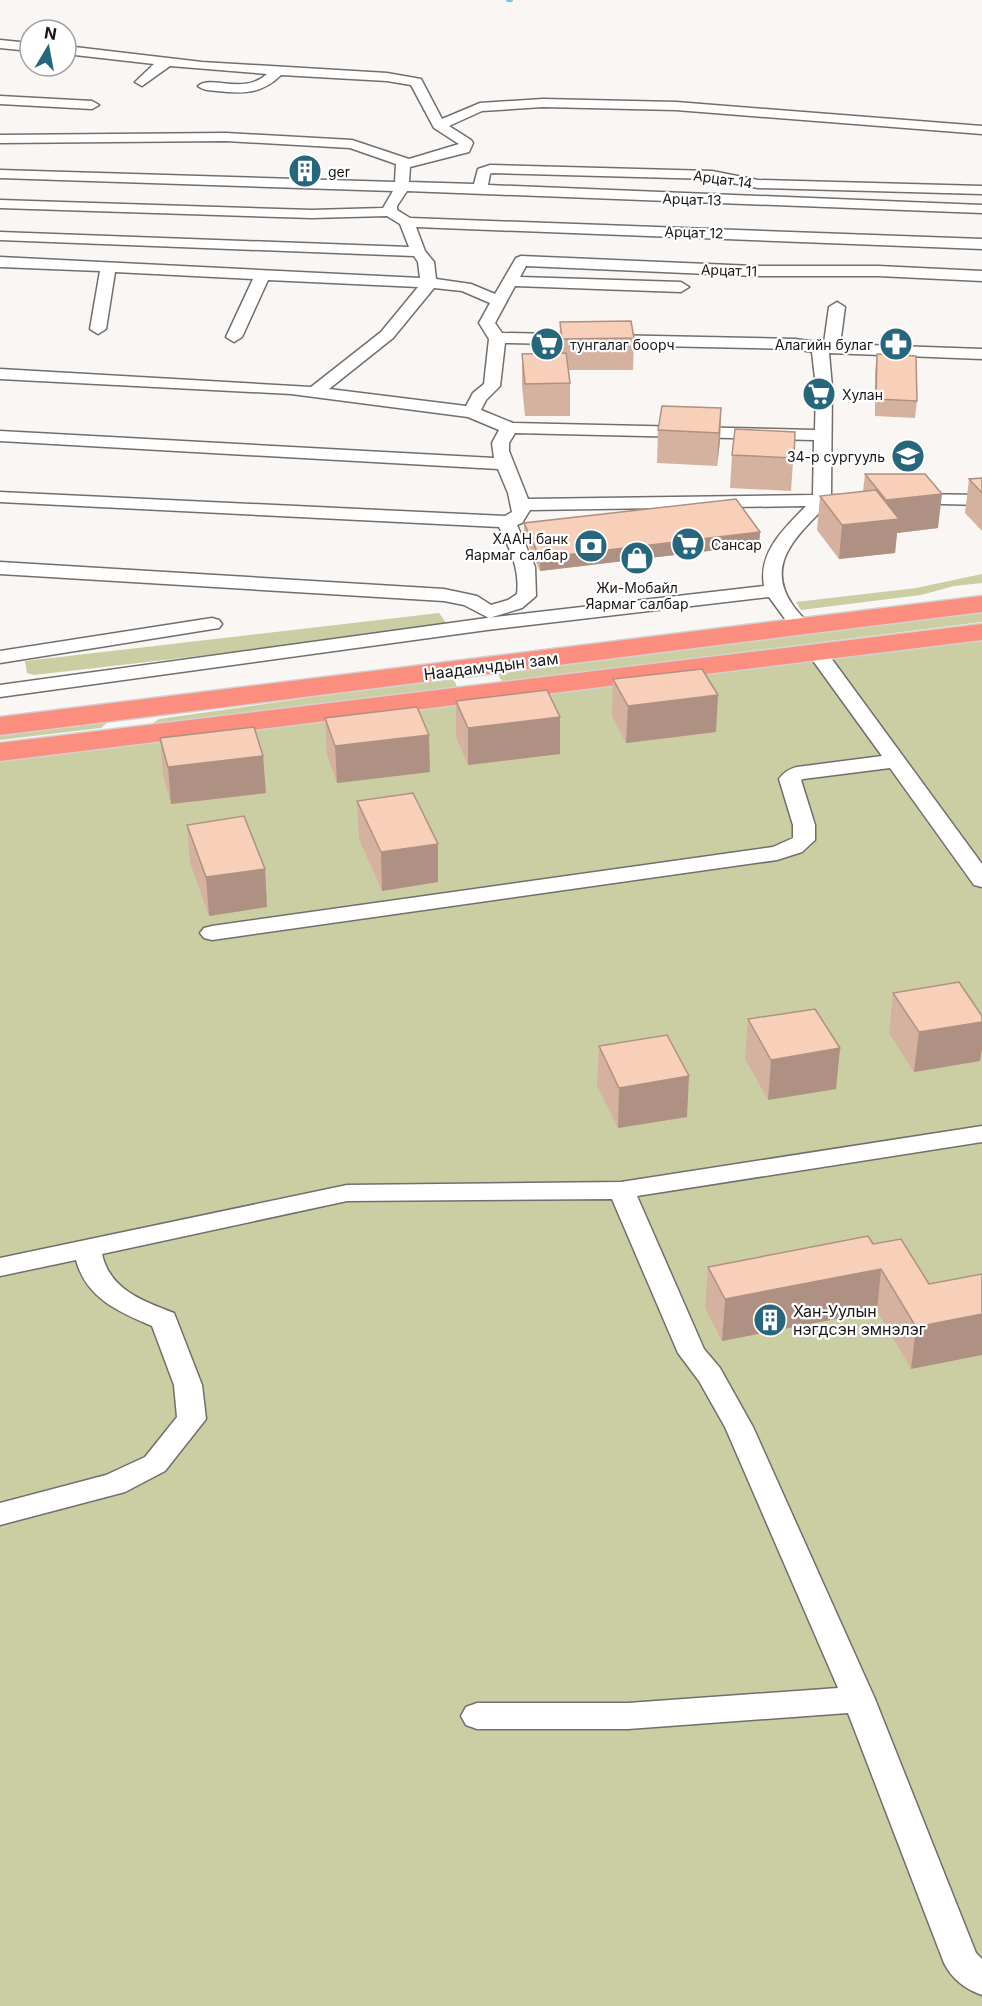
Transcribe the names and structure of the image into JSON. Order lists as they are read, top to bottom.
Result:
{
  "streets": {
    "highway": ["Наадамчдын зам"],
    "street": [
      "Арцат 14",
      "Арцат 13",
      "Арцат 12",
      "Арцат 11"
    ]
  },
  "crossings": [
    ["Арцат 14", "Арцат 13"]
  ],
  "places": {
    "building": ["ger", "Хан-Уулын нэгдсэн эмнэлэг"],
    "supermarket": ["тунгалаг боорч", "Хулан", "Сансар"],
    "pharmacy": ["Алагийн булаг"],
    "school or university": ["34-р сургууль"],
    "bank": ["ХААН банк Яармаг салбар"],
    "shop": ["Жи-Мобайл Яармаг салбар"]
  },
  "north": "top"
}
